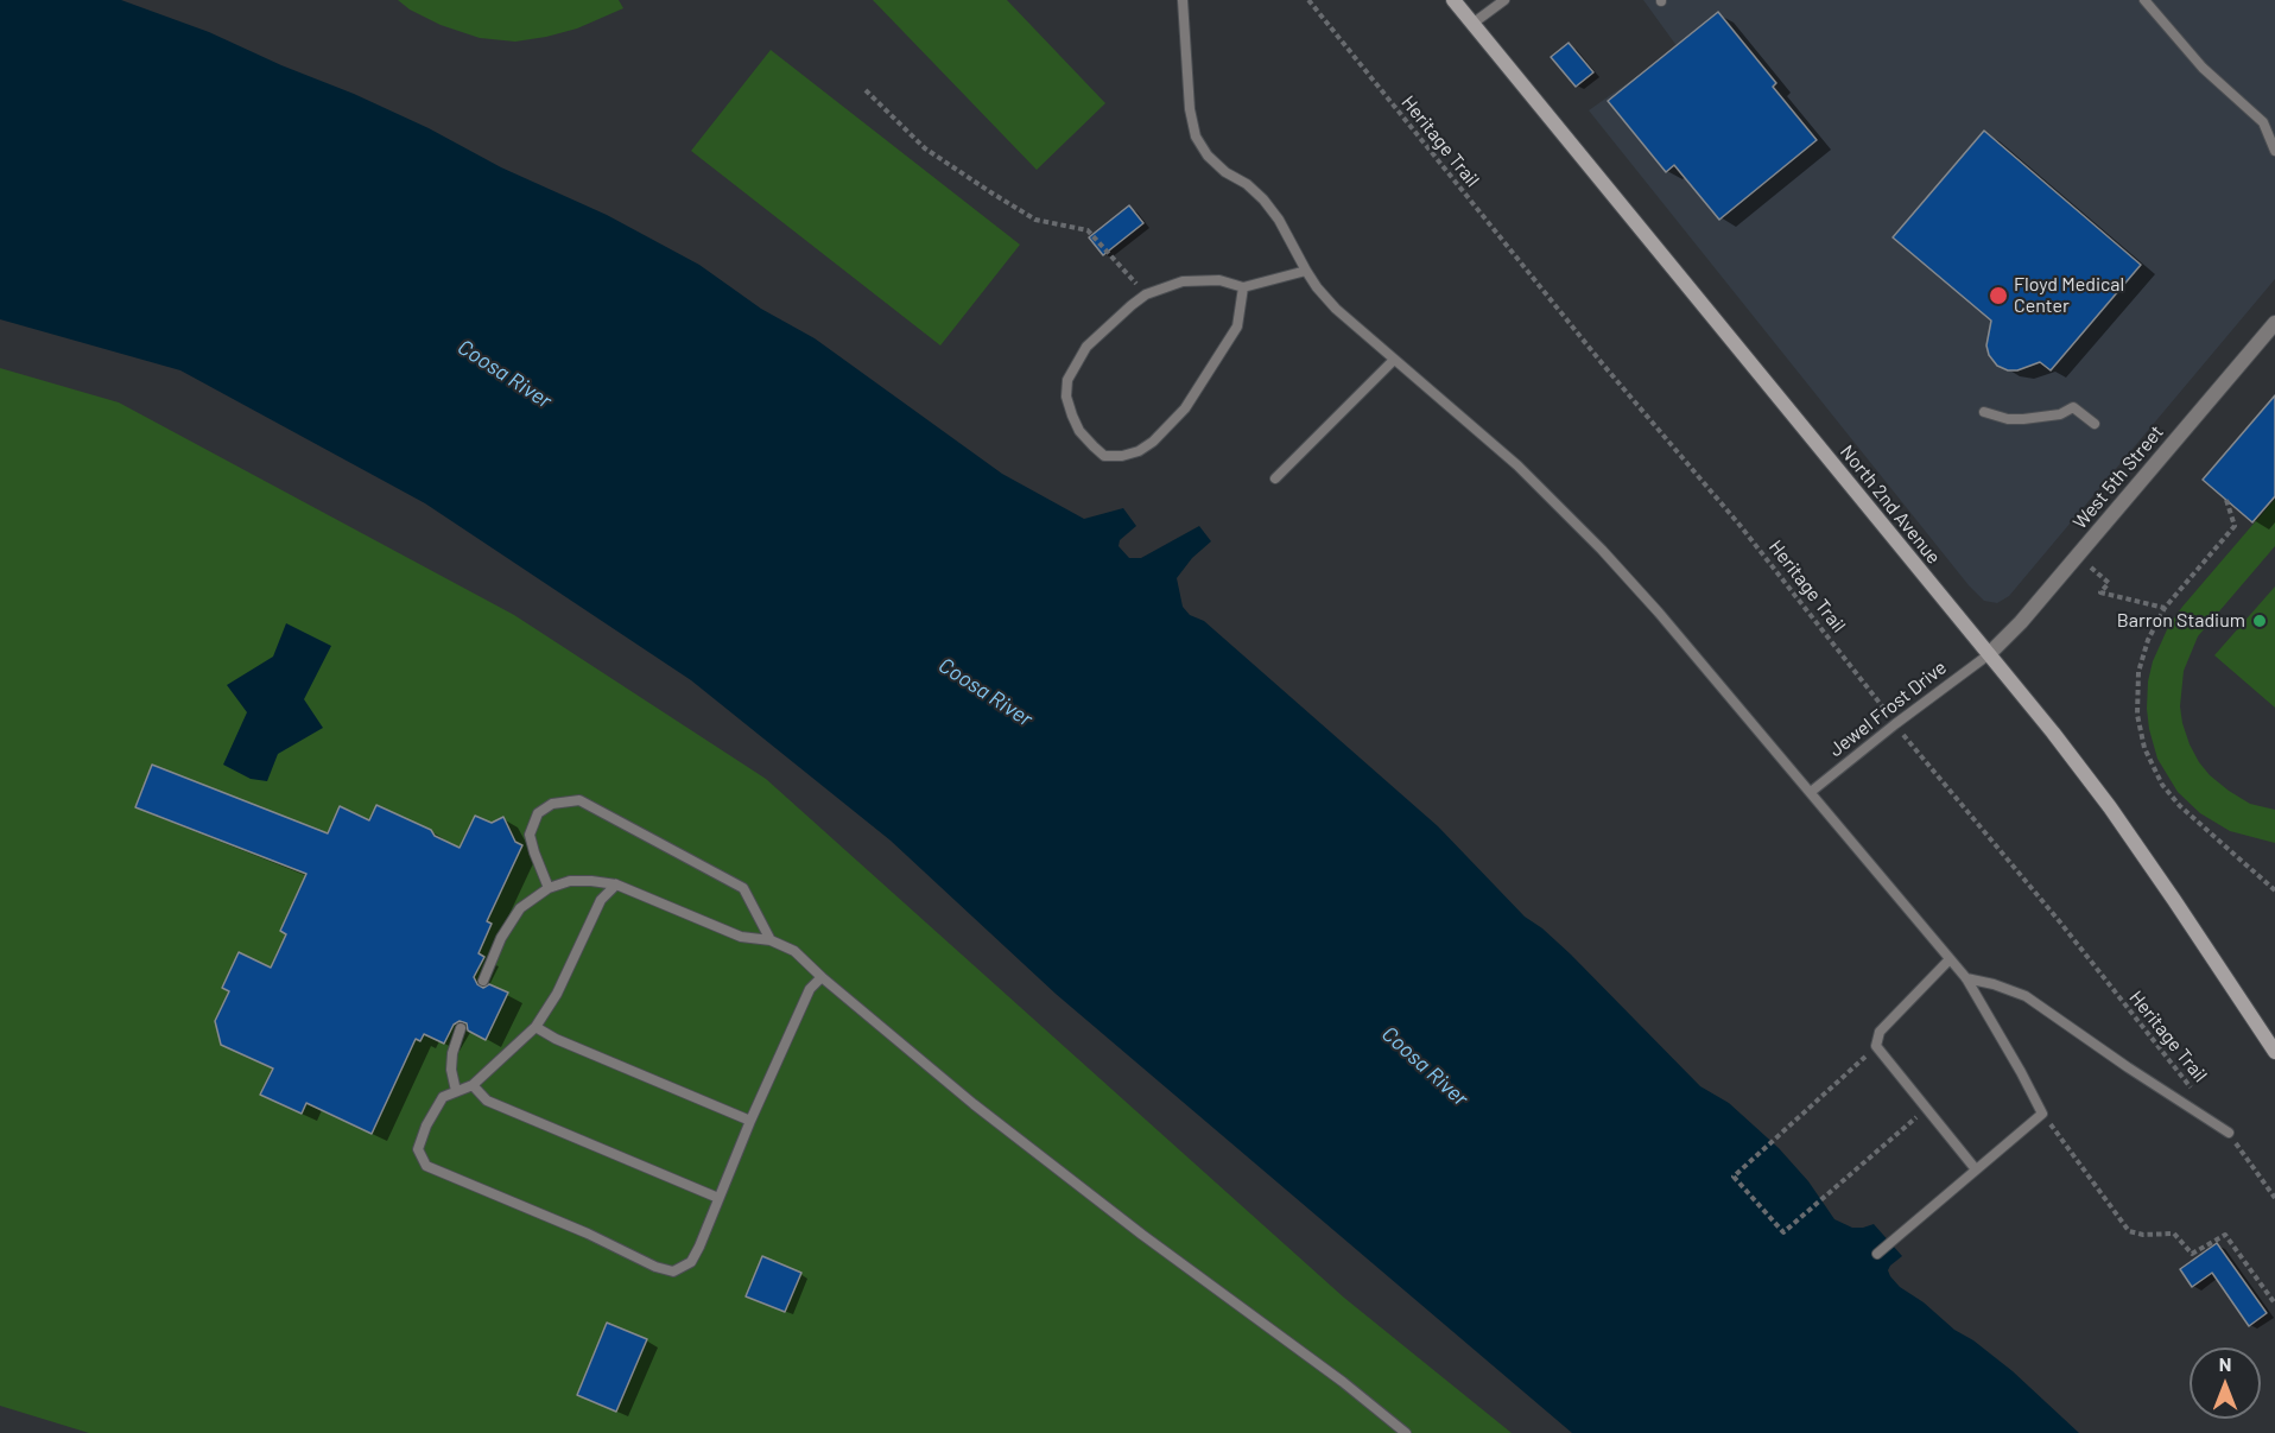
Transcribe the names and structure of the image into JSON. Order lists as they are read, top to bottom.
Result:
{
  "streets": {
    "main road": ["North 2nd Avenue"],
    "street": ["West 5th Street"],
    "lane": ["Jewel Frost Drive"],
    "path": ["Heritage Trail"]
  },
  "crossings": [
    ["Heritage Trail", "Jewel Frost Drive"],
    ["West 5th Street", "North 2nd Avenue"],
    ["West 5th Street", "Jewel Frost Drive"],
    ["North 2nd Avenue", "Jewel Frost Drive"]
  ],
  "water": ["Coosa River"],
  "places": ["Floyd Medical Center", "Barron Stadium"],
  "north": "top"
}
